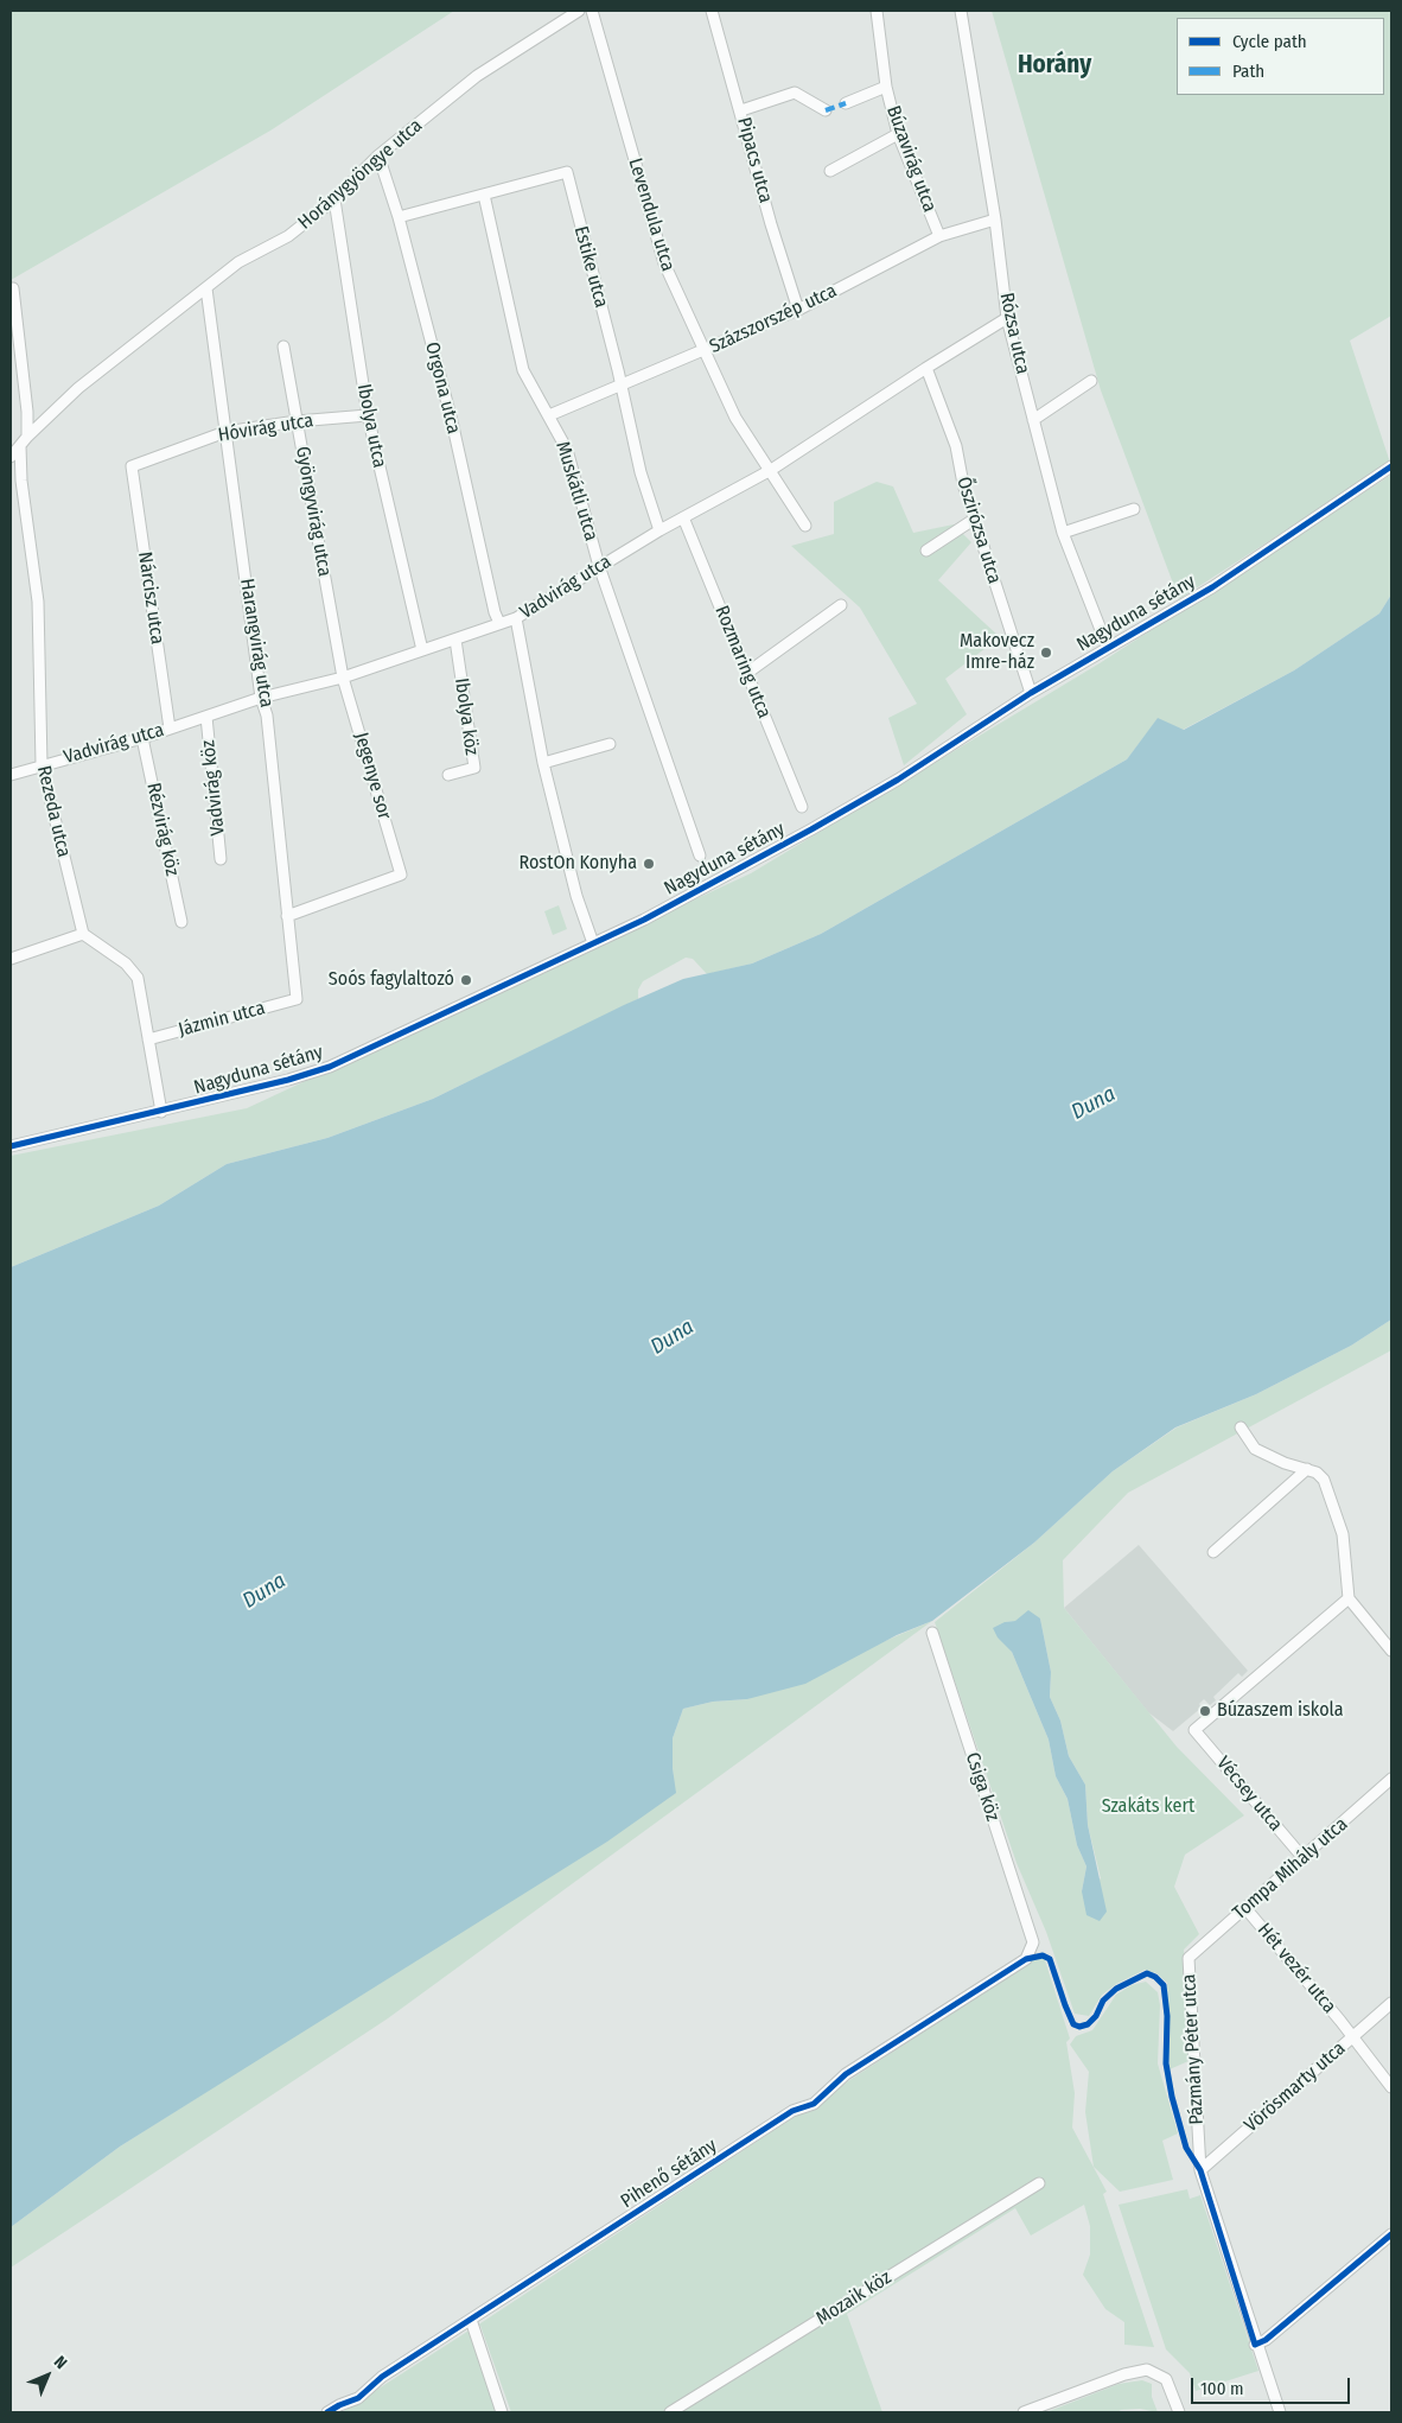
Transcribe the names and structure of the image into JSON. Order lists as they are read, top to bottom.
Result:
{
  "streets": {
    "street": [
      "Búzavirág utca",
      "Pipacs utca",
      "Horánygyöngye utca",
      "Levendula utca",
      "Estike utca",
      "Százszorszép utca",
      "Rózsa utca",
      "Orgona utca",
      "Ibolya utca",
      "Hóvirág utca",
      "Muskátli utca",
      "Gyöngyvirág utca",
      "Őszirózsa utca",
      "Vadvirág utca",
      "Nárcisz utca",
      "Nagyduna sétány",
      "Harangvirág utca",
      "Rozmaring utca",
      "Ibolya köz",
      "Jegenye sor",
      "Vadvirág köz",
      "Rezeda utca",
      "Rézvirág köz",
      "Jázmin utca",
      "Csiga köz",
      "Vécsey utca",
      "Tompa Mihály utca",
      "Hét vezér utca",
      "Pázmány Péter utca",
      "Vörösmarty utca",
      "Pihenő sétány",
      "Mozaik köz"
    ]
  },
  "crossings": [
    ["Búzavirág utca", "Százszorszép utca"],
    ["Pipacs utca", "Százszorszép utca"],
    ["Horánygyöngye utca", "Orgona utca"],
    ["Horánygyöngye utca", "Ibolya utca"],
    ["Horánygyöngye utca", "Harangvirág utca"],
    ["Horánygyöngye utca", "Rezeda utca"],
    ["Levendula utca", "Százszorszép utca"],
    ["Levendula utca", "Vadvirág utca"],
    ["Estike utca", "Százszorszép utca"],
    ["Estike utca", "Orgona utca"],
    ["Estike utca", "Muskátli utca"],
    ["Estike utca", "Vadvirág utca"],
    ["Százszorszép utca", "Rózsa utca"],
    ["Százszorszép utca", "Muskátli utca"],
    ["Rózsa utca", "Vadvirág utca"],
    ["Rózsa utca", "Nagyduna sétány"],
    ["Orgona utca", "Vadvirág utca"],
    ["Ibolya utca", "Hóvirág utca"],
    ["Ibolya utca", "Vadvirág utca"],
    ["Hóvirág utca", "Gyöngyvirág utca"],
    ["Hóvirág utca", "Nárcisz utca"],
    ["Hóvirág utca", "Harangvirág utca"],
    ["Muskátli utca", "Vadvirág utca"],
    ["Gyöngyvirág utca", "Vadvirág utca"],
    ["Gyöngyvirág utca", "Jegenye sor"],
    ["Őszirózsa utca", "Vadvirág utca"],
    ["Őszirózsa utca", "Nagyduna sétány"],
    ["Vadvirág utca", "Nárcisz utca"],
    ["Vadvirág utca", "Harangvirág utca"],
    ["Vadvirág utca", "Rozmaring utca"],
    ["Vadvirág utca", "Ibolya köz"],
    ["Vadvirág utca", "Jegenye sor"],
    ["Vadvirág utca", "Vadvirág köz"],
    ["Vadvirág utca", "Rezeda utca"],
    ["Vadvirág utca", "Rézvirág köz"],
    ["Harangvirág utca", "Jegenye sor"],
    ["Harangvirág utca", "Jázmin utca"],
    ["Csiga köz", "Pihenő sétány"],
    ["Vécsey utca", "Tompa Mihály utca"],
    ["Tompa Mihály utca", "Hét vezér utca"],
    ["Tompa Mihály utca", "Pázmány Péter utca"],
    ["Hét vezér utca", "Vörösmarty utca"],
    ["Pázmány Péter utca", "Vörösmarty utca"]
  ],
  "districts": ["Horány"],
  "water": ["Duna"],
  "parks": ["Szakáts kert"],
  "places": [
    "Makovecz Imre-ház",
    "RostOn Konyha",
    "Soós fagylaltozó",
    "Búzaszem iskola"
  ],
  "legend": ["Cycle path", "Path"],
  "scale_bar": "100 m",
  "north": "top right"
}
